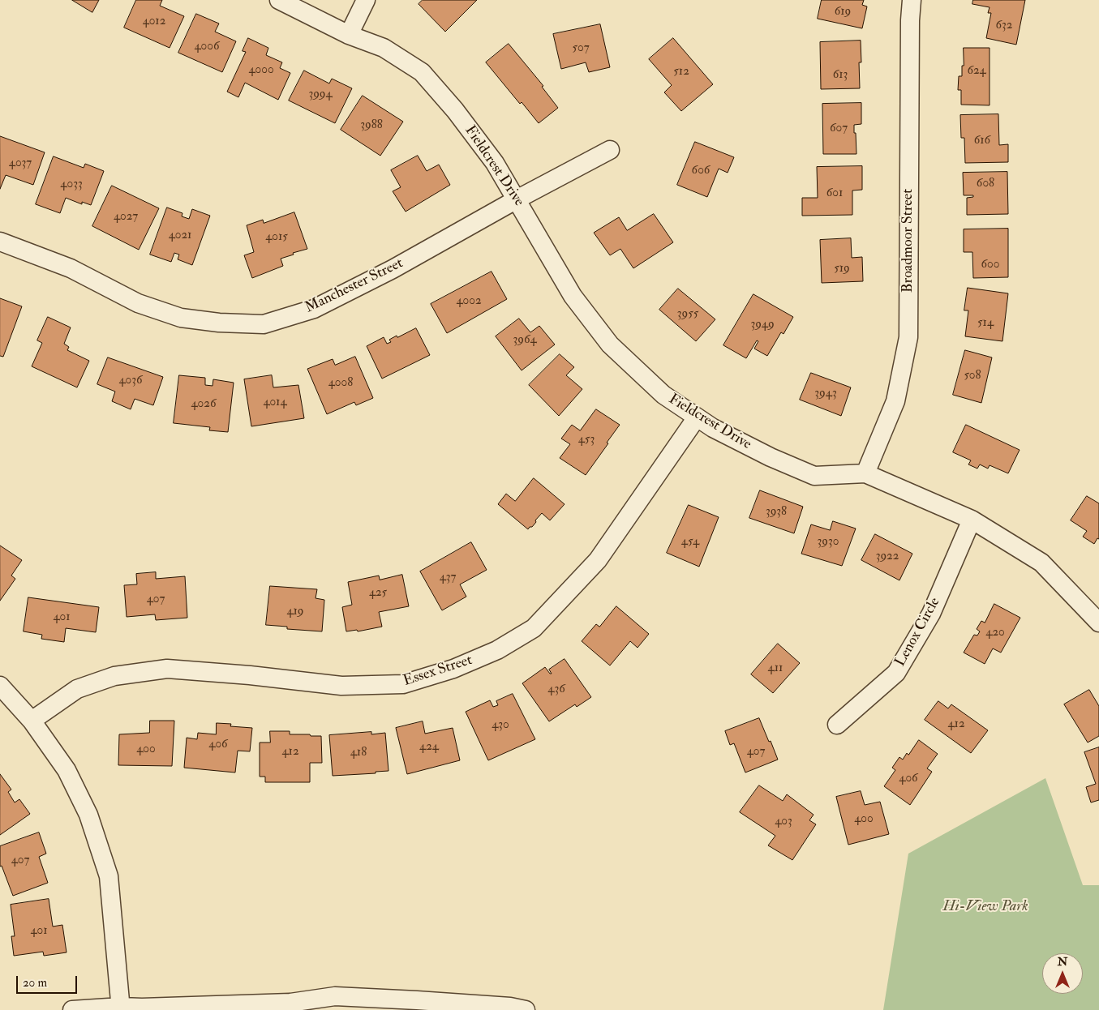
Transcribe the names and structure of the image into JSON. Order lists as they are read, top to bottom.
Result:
{
  "streets": {
    "street": [
      "Fieldcrest Drive",
      "Broadmoor Street",
      "Manchester Street",
      "Lenox Circle",
      "Essex Street"
    ]
  },
  "crossings": [
    ["Fieldcrest Drive", "Broadmoor Street"],
    ["Fieldcrest Drive", "Manchester Street"],
    ["Fieldcrest Drive", "Lenox Circle"],
    ["Fieldcrest Drive", "Essex Street"]
  ],
  "parks": ["Hi-View Park"],
  "house_numbers": [
    "619",
    "4012",
    "632",
    "4006",
    "507",
    "4000",
    "624",
    "512",
    "613",
    "3994",
    "3988",
    "607",
    "616",
    "4037",
    "606",
    "608",
    "4033",
    "601",
    "4027",
    "4021",
    "4015",
    "600",
    "519",
    "4002",
    "3955",
    "514",
    "3949",
    "3964",
    "508",
    "4036",
    "4008",
    "3943",
    "4014",
    "4026",
    "453",
    "3938",
    "454",
    "3930",
    "3922",
    "437",
    "425",
    "407",
    "419",
    "401",
    "420",
    "411",
    "436",
    "412",
    "430",
    "406",
    "424",
    "400",
    "412",
    "407",
    "418",
    "406",
    "400",
    "403",
    "407",
    "401"
  ],
  "scale_bar": "20 m",
  "north": "top"
}
